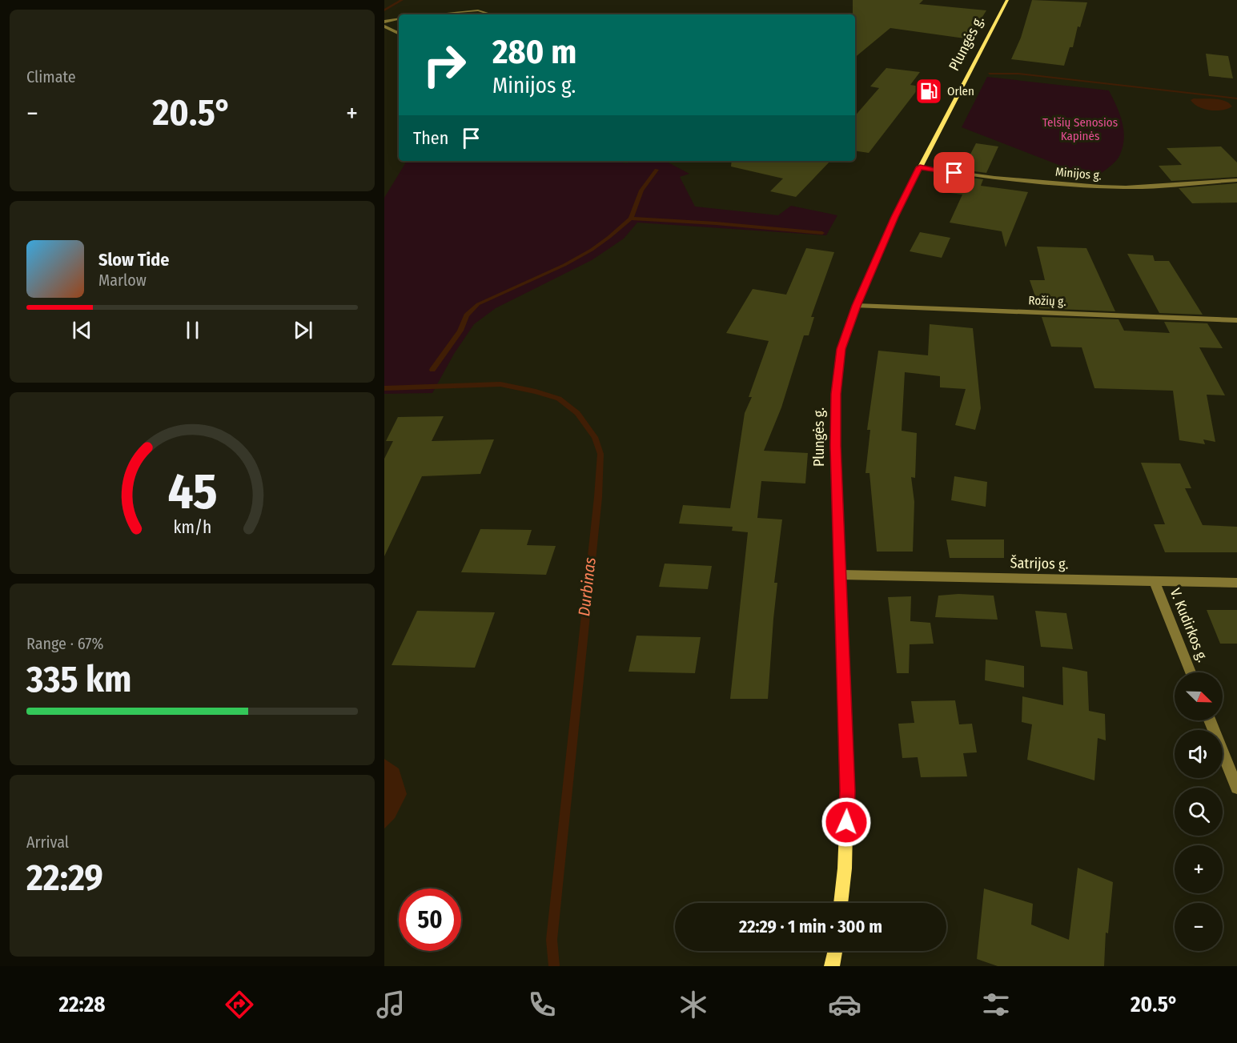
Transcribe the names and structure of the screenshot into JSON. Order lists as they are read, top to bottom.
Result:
{
  "streets": {
    "main road": ["Plungės g."],
    "street": [
      "Minijos g.",
      "Rožių g.",
      "Šatrijos g.",
      "V. Kudirkos g."
    ]
  },
  "crossings": [
    ["Plungės g.", "Minijos g."],
    ["Plungės g.", "Rožių g."],
    ["Plungės g.", "Šatrijos g."],
    ["Šatrijos g.", "V. Kudirkos g."]
  ],
  "water": ["Durbinas"],
  "parks": ["Telšių Senosios Kapinės"],
  "places": {
    "fuel station": ["Orlen"]
  },
  "north": "bottom right",
  "page": {
    "tile": [
      "Climate",
      ["Range · 67%", "335 km"],
      ["Arrival", "22:29"]
    ],
    "turn": ["280 m", "Minijos g."],
    "heat": ["−", "20.5°", "+"],
    "then": "Then",
    "song": ["Slow Tide", "Marlow"],
    "map_buttons": ["+", "−"],
    "limit": "50",
    "trip": "22:29 · 1 min · 300 m",
    "tabs": ["22:28", "20.5°"],
    "gauge": ["45", "km/h"]
  }
}
